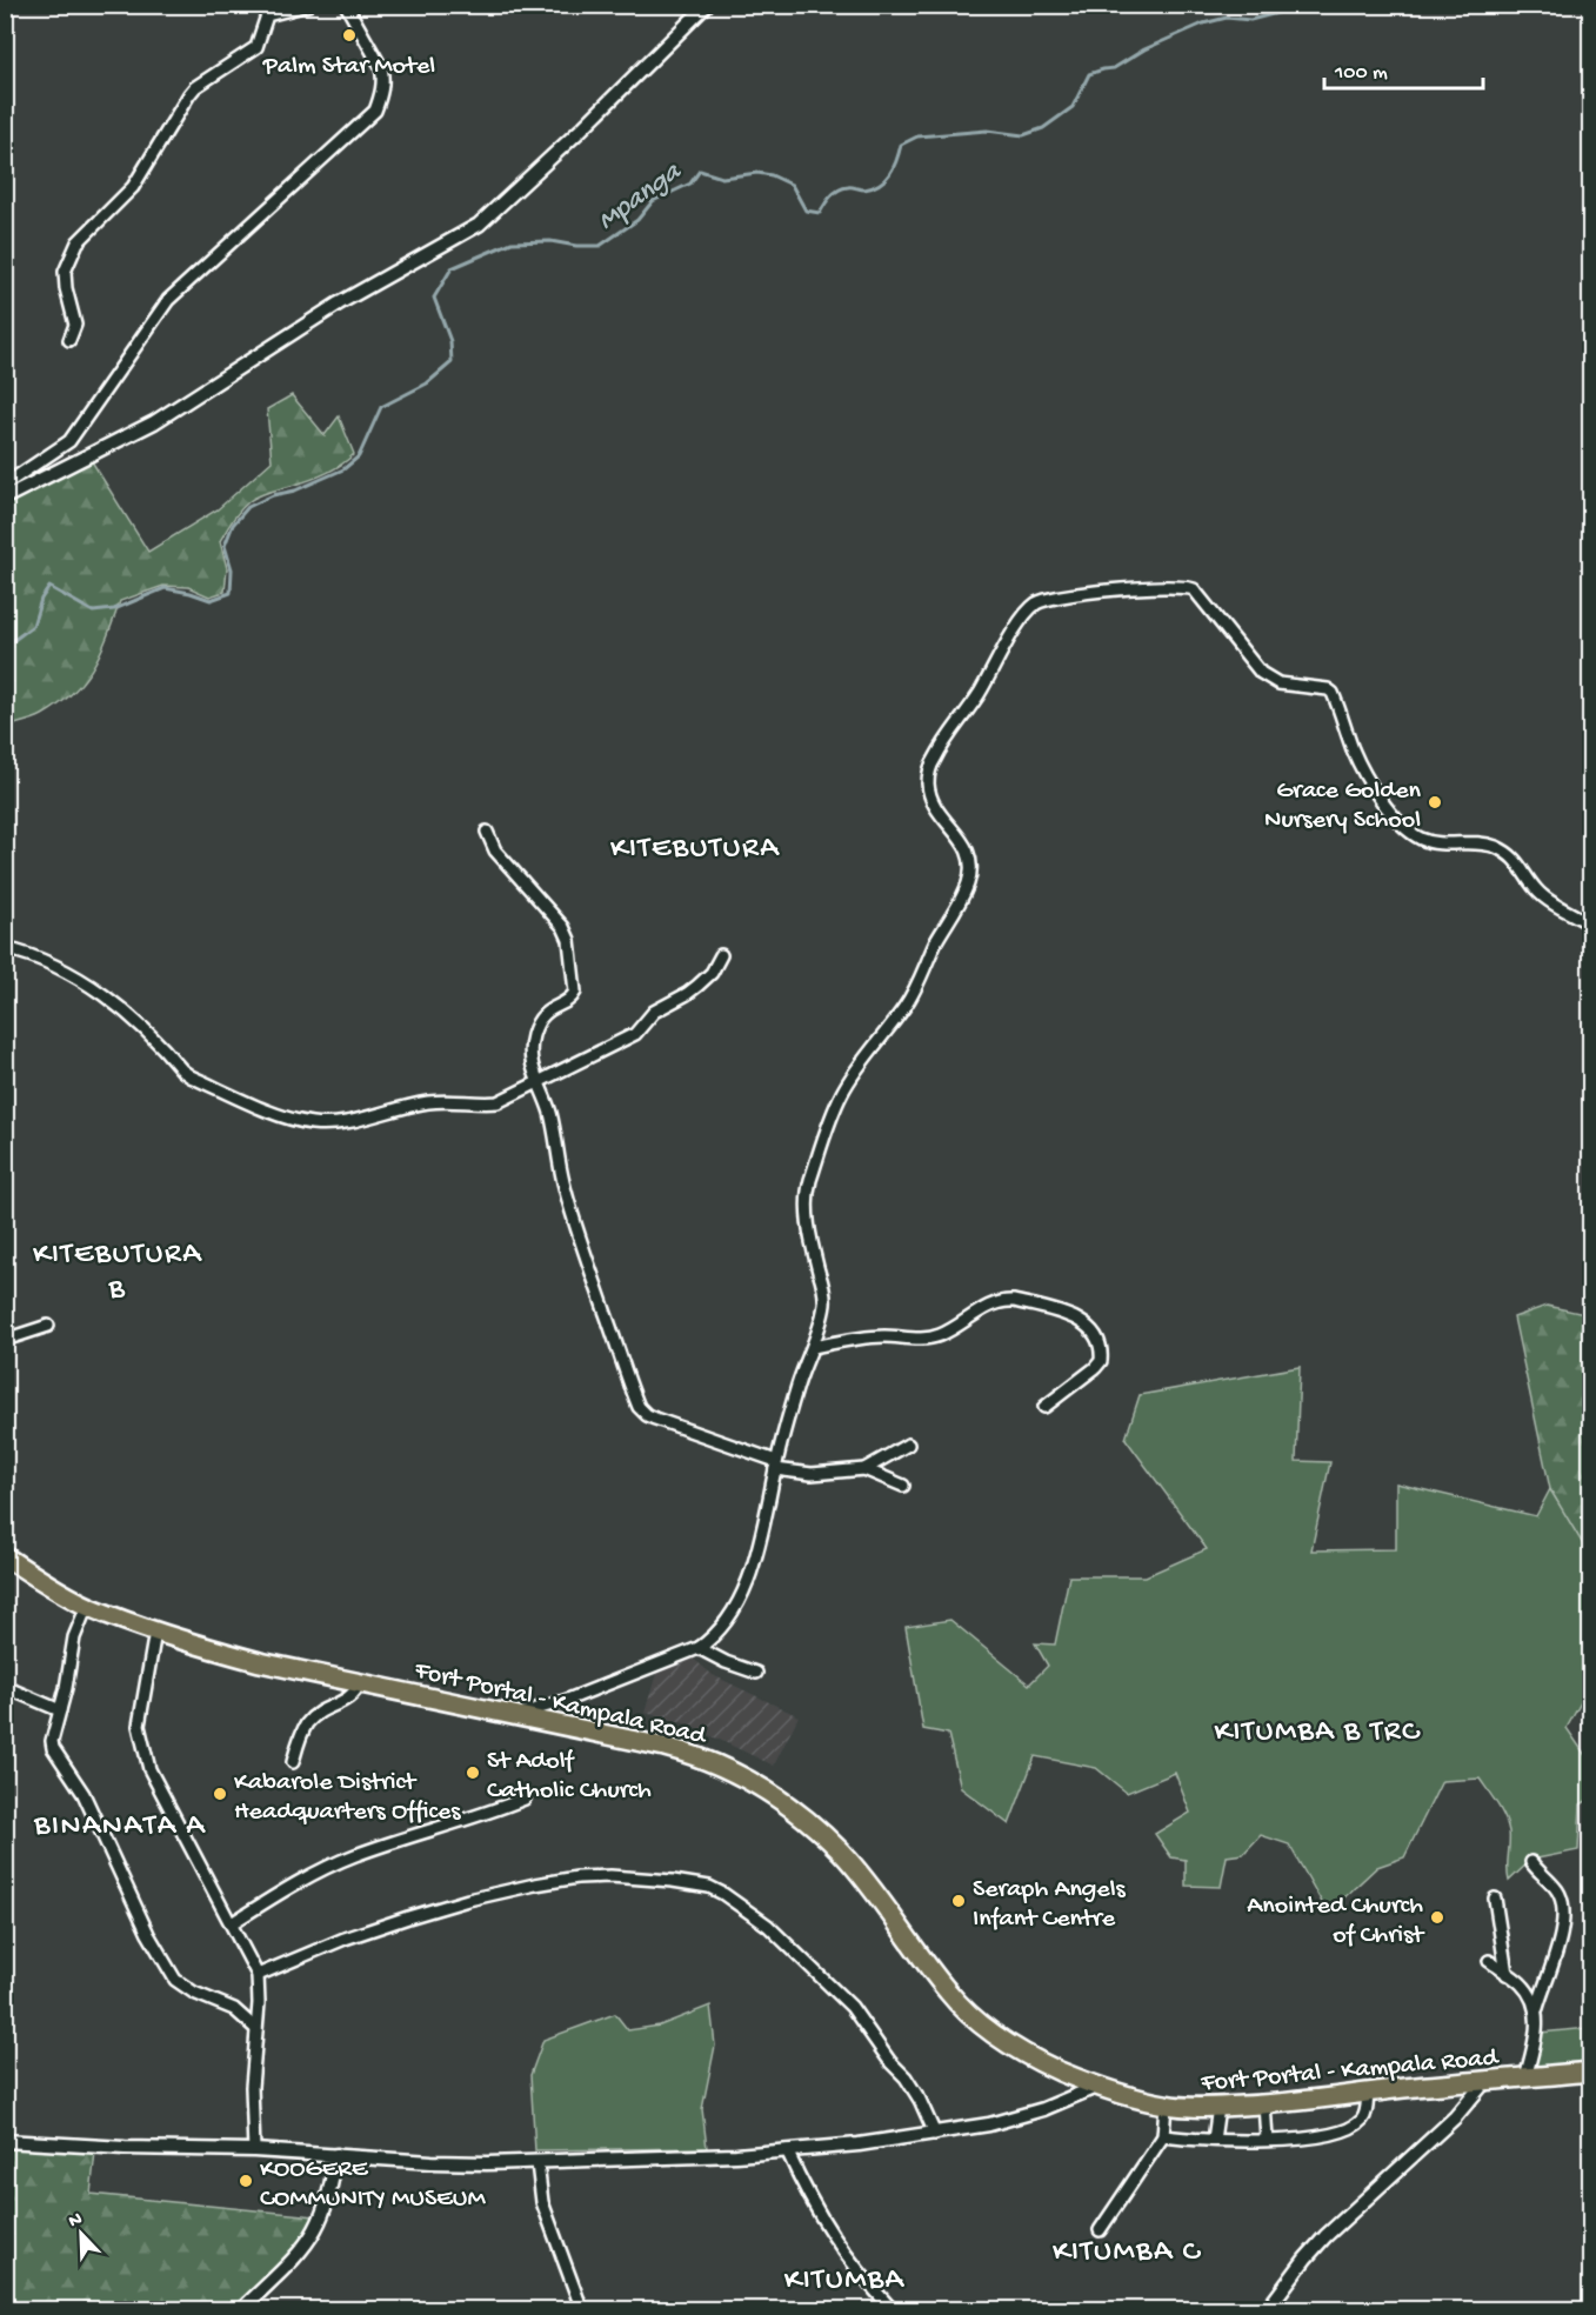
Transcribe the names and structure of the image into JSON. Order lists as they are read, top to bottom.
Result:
{
  "streets": {
    "highway": ["Fort Portal - Kampala Road"]
  },
  "districts": [
    "KITEBUTURA",
    "KITEBUTURA B",
    "KITUMBA B TRC",
    "BINANATA A",
    "KITUMBA C",
    "KITUMBA"
  ],
  "water": ["Mpanga"],
  "places": [
    "Palm Star Motel",
    "Grace Golden Nursery School",
    "St Adolf Catholic Church",
    "Kabarole District Headquarters Offices",
    "Seraph Angels Infant Centre",
    "Anointed Church of Christ",
    "KOOGERE COMMUNITY MUSEUM"
  ],
  "scale_bar": "100 m",
  "north": "top left"
}
